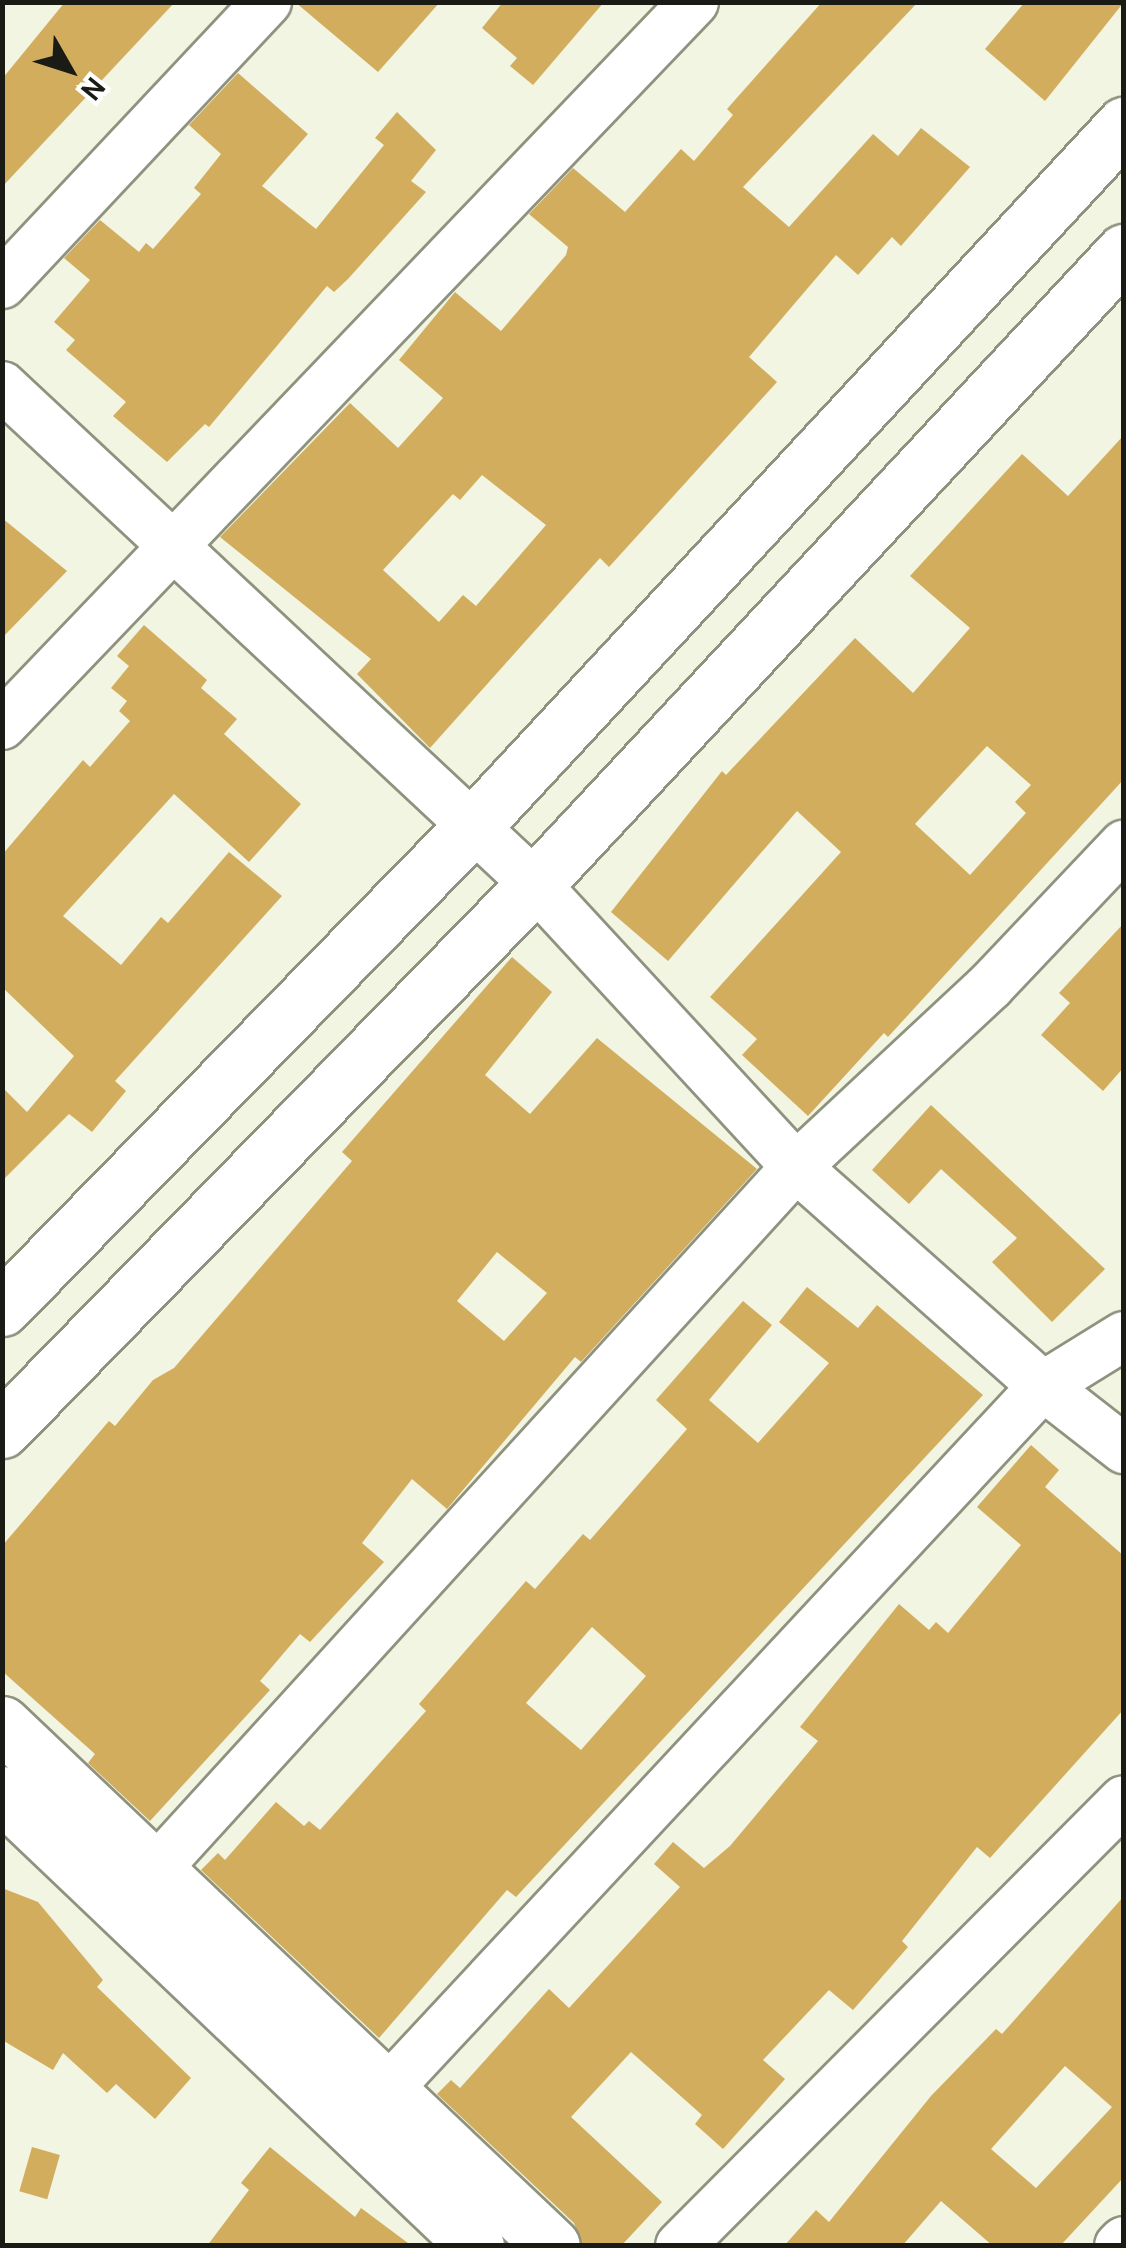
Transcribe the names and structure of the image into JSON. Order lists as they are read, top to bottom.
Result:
{
  "north": "bottom right"
}
